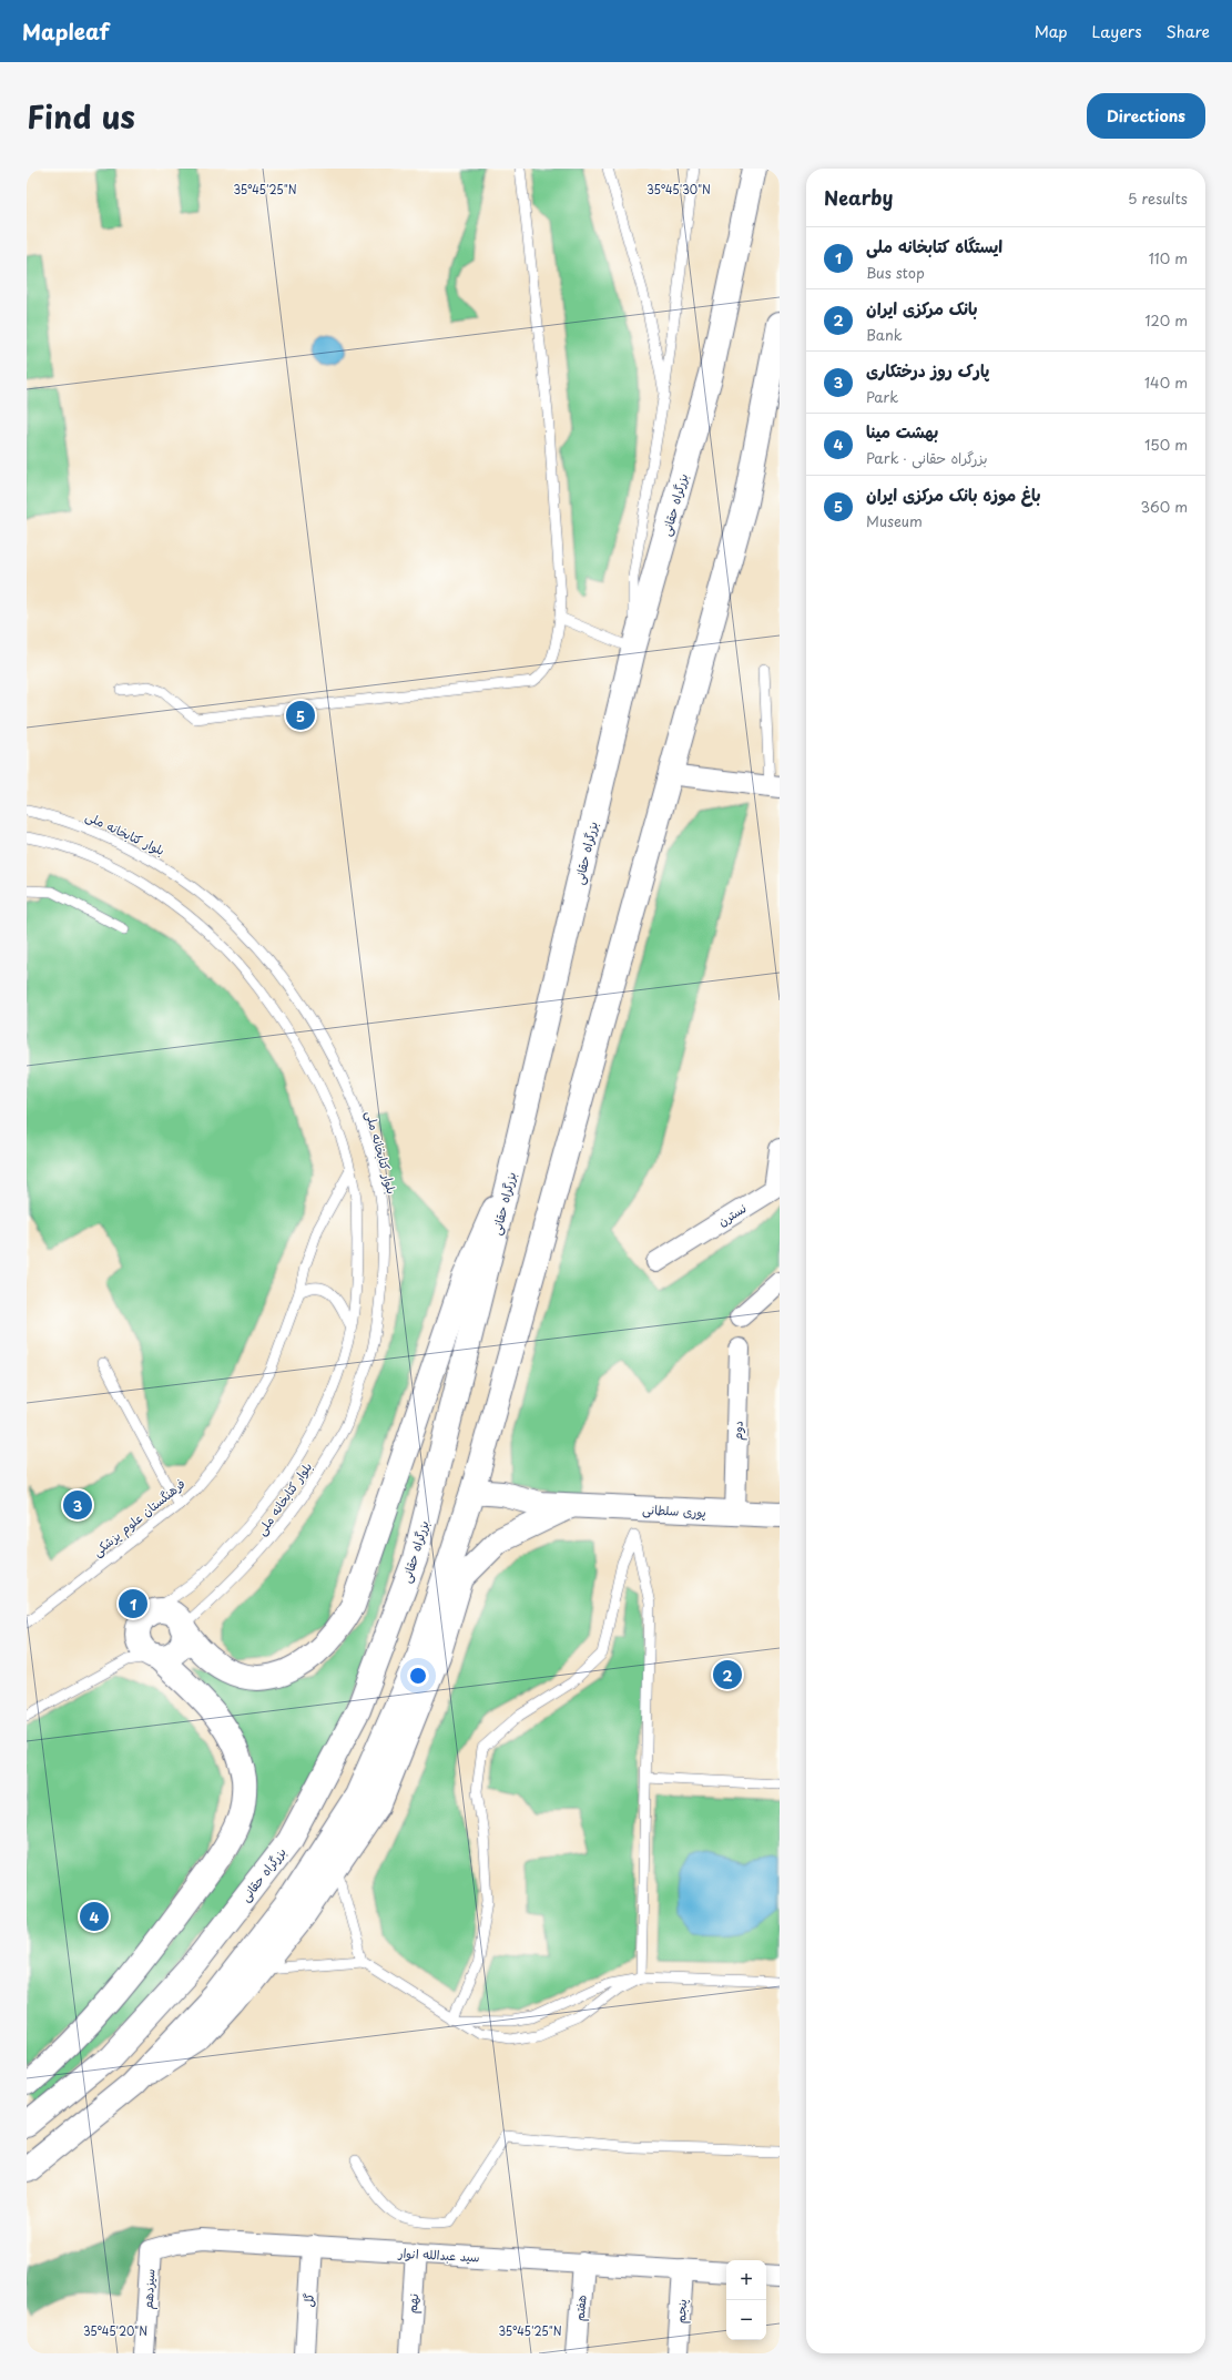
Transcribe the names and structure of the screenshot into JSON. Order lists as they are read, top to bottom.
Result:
{
  "streets": {
    "main road": ["بزرگراه حقانی", "پوری سلطانی"],
    "street": [
      "نسترن",
      "دوم",
      "سید عبدالله انوار",
      "سیزدهم",
      "گل",
      "نهم",
      "هفتم",
      "پنجم"
    ],
    "lane": ["بلوار کتابخانه ملی", "فرهنگستان علوم پزشکی"]
  },
  "crossings": [
    ["بلوار کتابخانه ملی", "فرهنگستان علوم پزشکی"],
    ["دوم", "پوری سلطانی"],
    ["سید عبدالله انوار", "سیزدهم"],
    ["سید عبدالله انوار", "گل"],
    ["سید عبدالله انوار", "نهم"],
    ["سید عبدالله انوار", "هفتم"],
    ["سید عبدالله انوار", "پنجم"]
  ],
  "page": {
    "header": "Mapleaf",
    "nav": ["Map", "Layers", "Share"],
    "title": "Find us",
    "buttons": "Directions",
    "heading": ["Nearby", "5 results"],
    "list": [
      {
        "mark": "1",
        "name": "ایستگاه کتابخانه ملی",
        "note": "Bus stop",
        "value": "110 m"
      },
      {
        "mark": "2",
        "name": "بانک مرکزی ایران",
        "note": "Bank",
        "value": "120 m"
      },
      {
        "mark": "3",
        "name": "پارک روز درختکاری",
        "note": "Park",
        "value": "140 m"
      },
      {
        "mark": "4",
        "name": "بهشت مينا",
        "note": "Park · بزرگراه حقانی",
        "value": "150 m"
      },
      {
        "mark": "5",
        "name": "باغ موزه بانک مرکزی ایران",
        "note": "Museum",
        "value": "360 m"
      }
    ],
    "pins": [
      "5",
      "3",
      "1",
      "2",
      "4"
    ],
    "map_buttons": ["+", "−"]
  },
  "coordinates": ["35°45'25\"N", "35°45'30\"N", "35°45'20\"N"]
}
